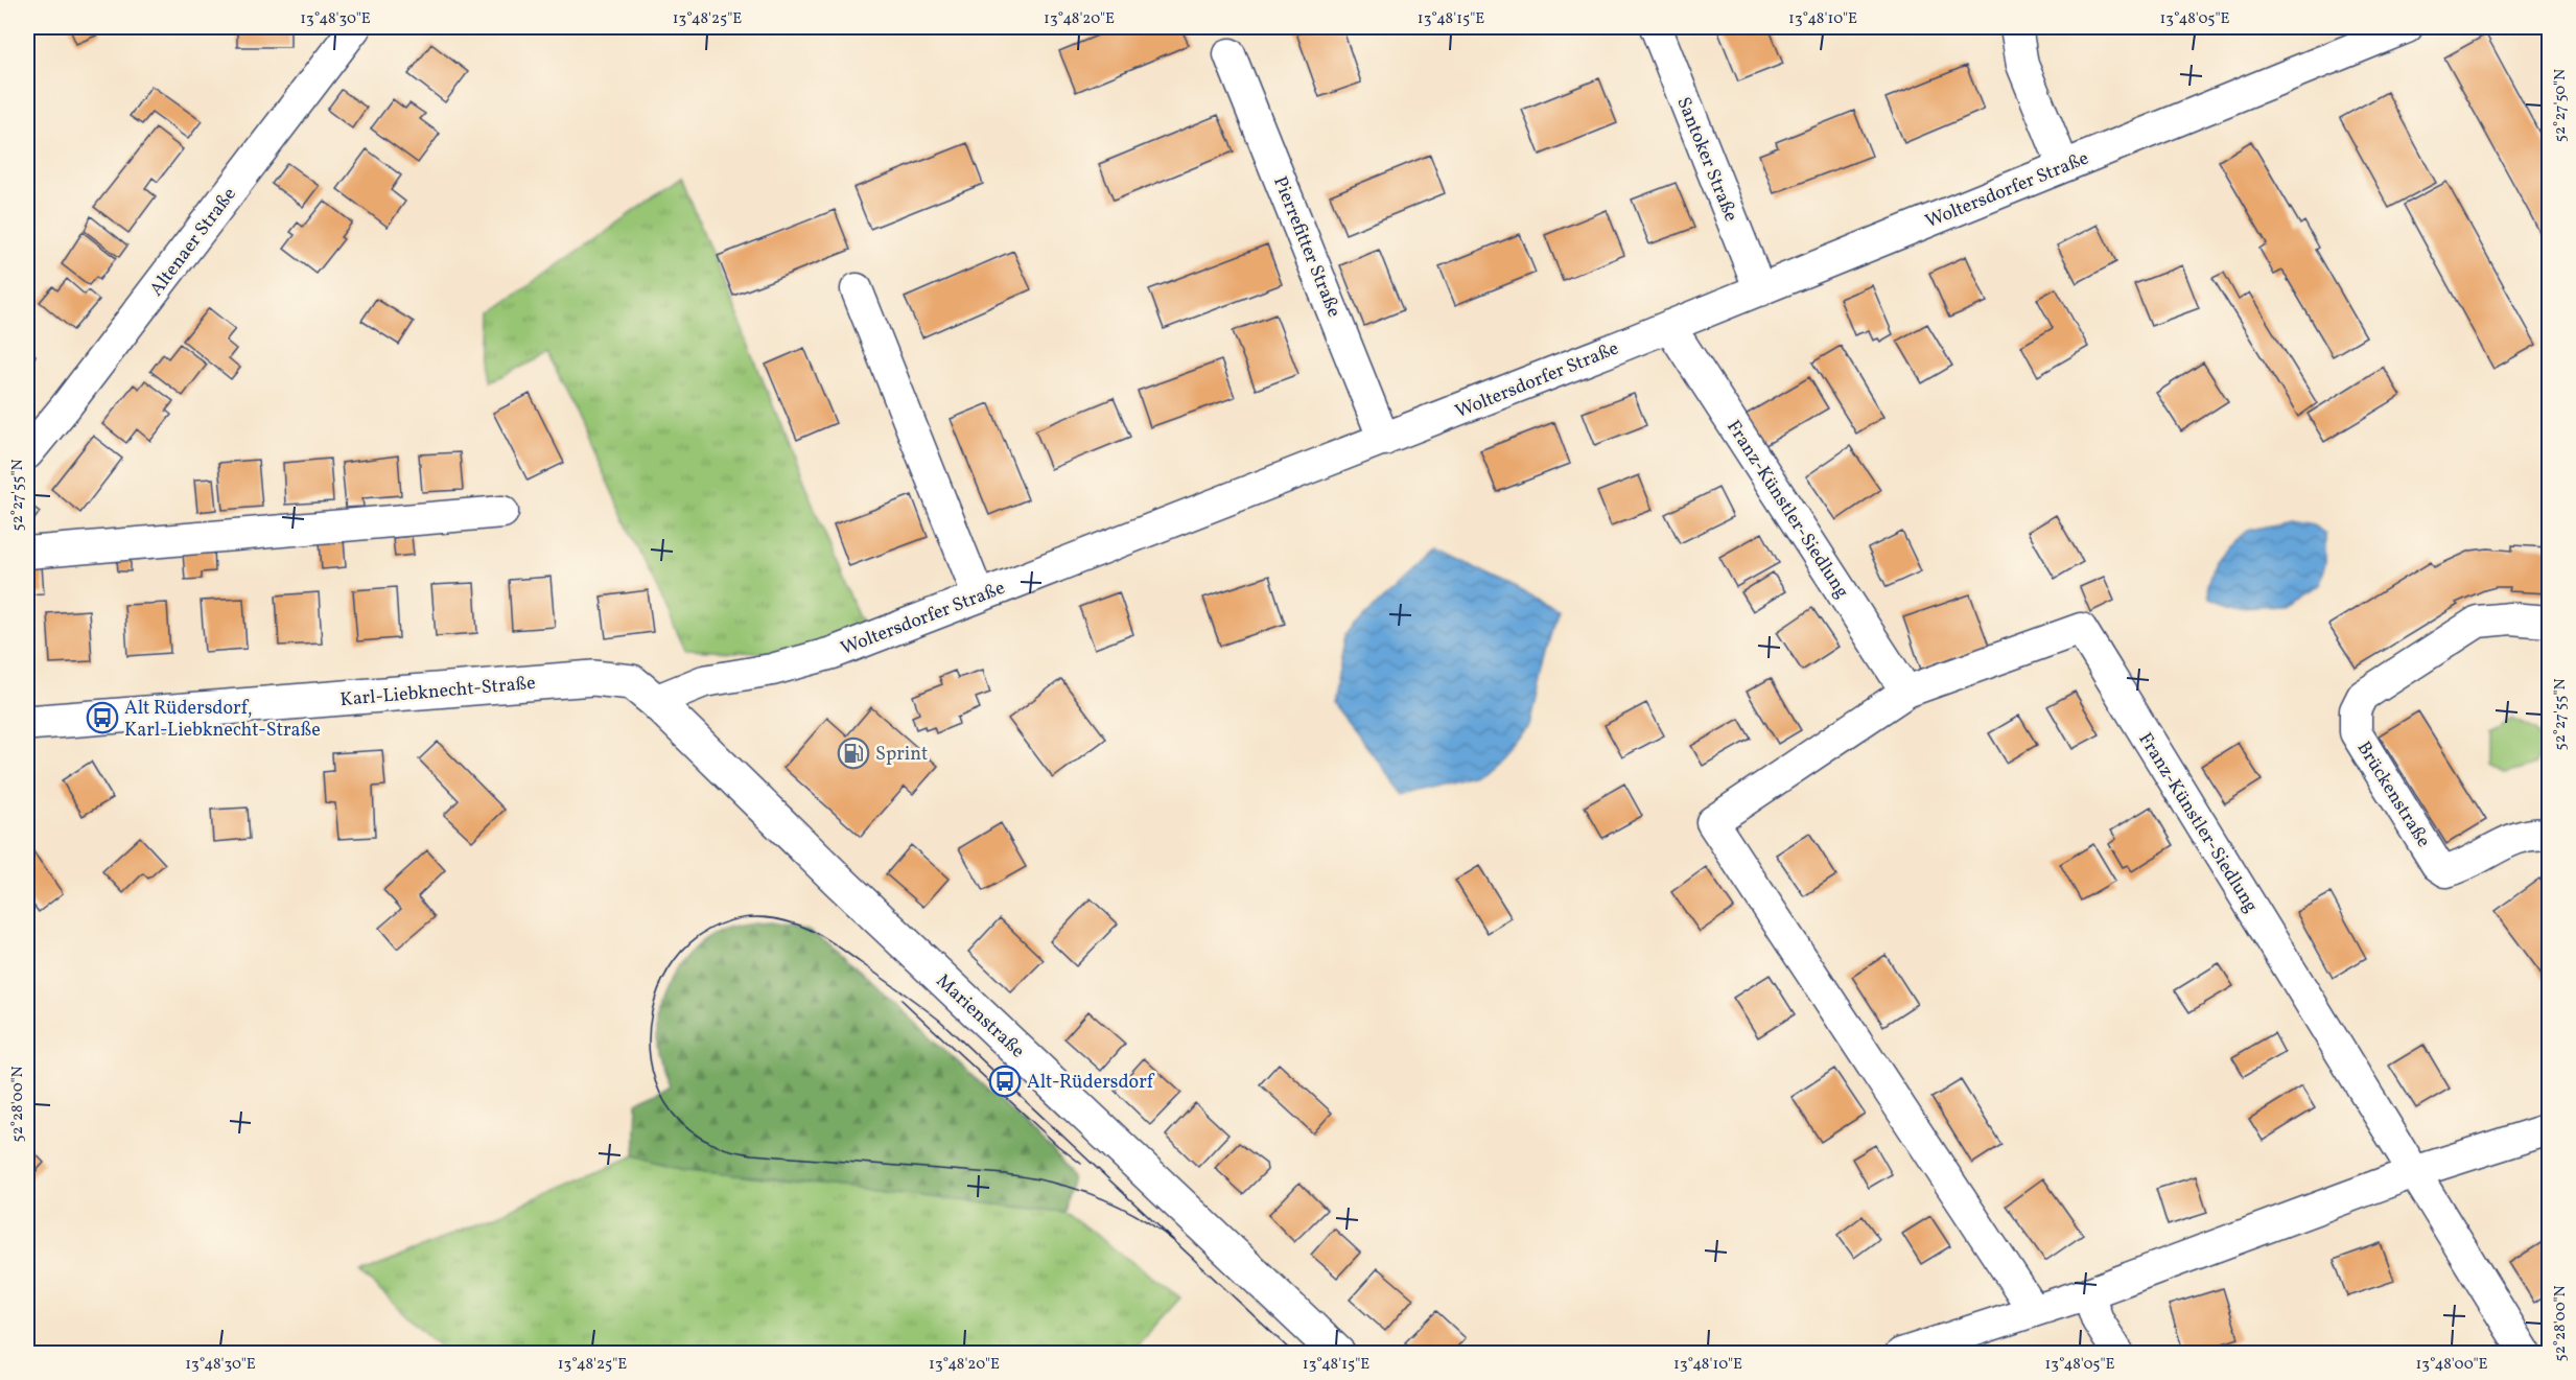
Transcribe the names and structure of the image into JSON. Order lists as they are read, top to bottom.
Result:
{
  "streets": {
    "street": [
      "Santoker Straße",
      "Woltersdorfer Straße",
      "Altenaer Straße",
      "Pierrefitter Straße",
      "Franz-Künstler-Siedlung",
      "Karl-Liebknecht-Straße",
      "Brückenstraße",
      "Marienstraße"
    ]
  },
  "crossings": [
    ["Santoker Straße", "Woltersdorfer Straße"],
    ["Woltersdorfer Straße", "Pierrefitter Straße"],
    ["Woltersdorfer Straße", "Franz-Künstler-Siedlung"],
    ["Woltersdorfer Straße", "Karl-Liebknecht-Straße"],
    ["Woltersdorfer Straße", "Marienstraße"],
    ["Karl-Liebknecht-Straße", "Marienstraße"]
  ],
  "places": {
    "bus stop": ["Alt Rüdersdorf, Karl-Liebknecht-Straße", "Alt-Rüdersdorf"],
    "fuel station": ["Sprint"]
  },
  "coordinates": [
    "13°48'30\"E",
    "13°48'25\"E",
    "13°48'20\"E",
    "13°48'15\"E",
    "13°48'10\"E",
    "13°48'05\"E",
    "52°27'50\"N",
    "52°27'55\"N",
    "52°28'00\"N",
    "13°48'00\"E"
  ]
}
